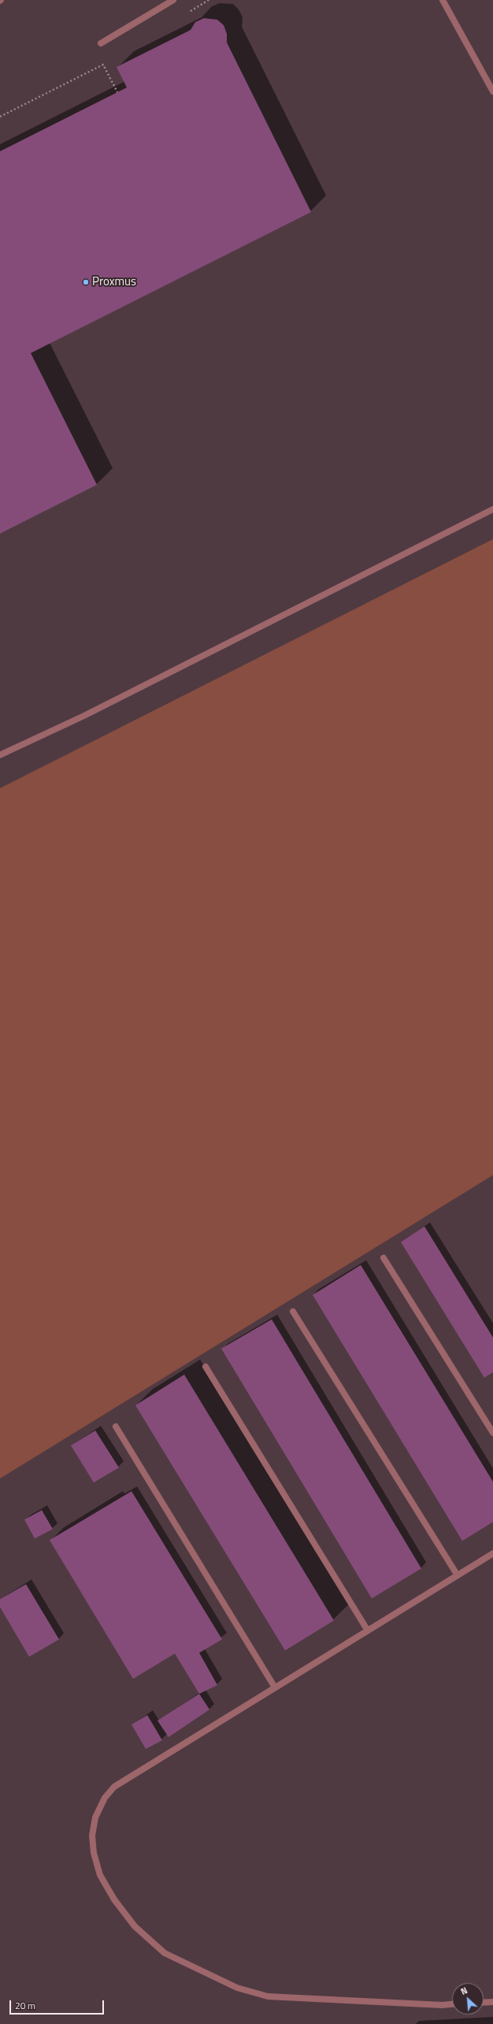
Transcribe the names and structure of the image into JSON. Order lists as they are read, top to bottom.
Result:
{
  "places": ["Proxmus"],
  "scale_bar": "20 m",
  "north": "top left"
}
